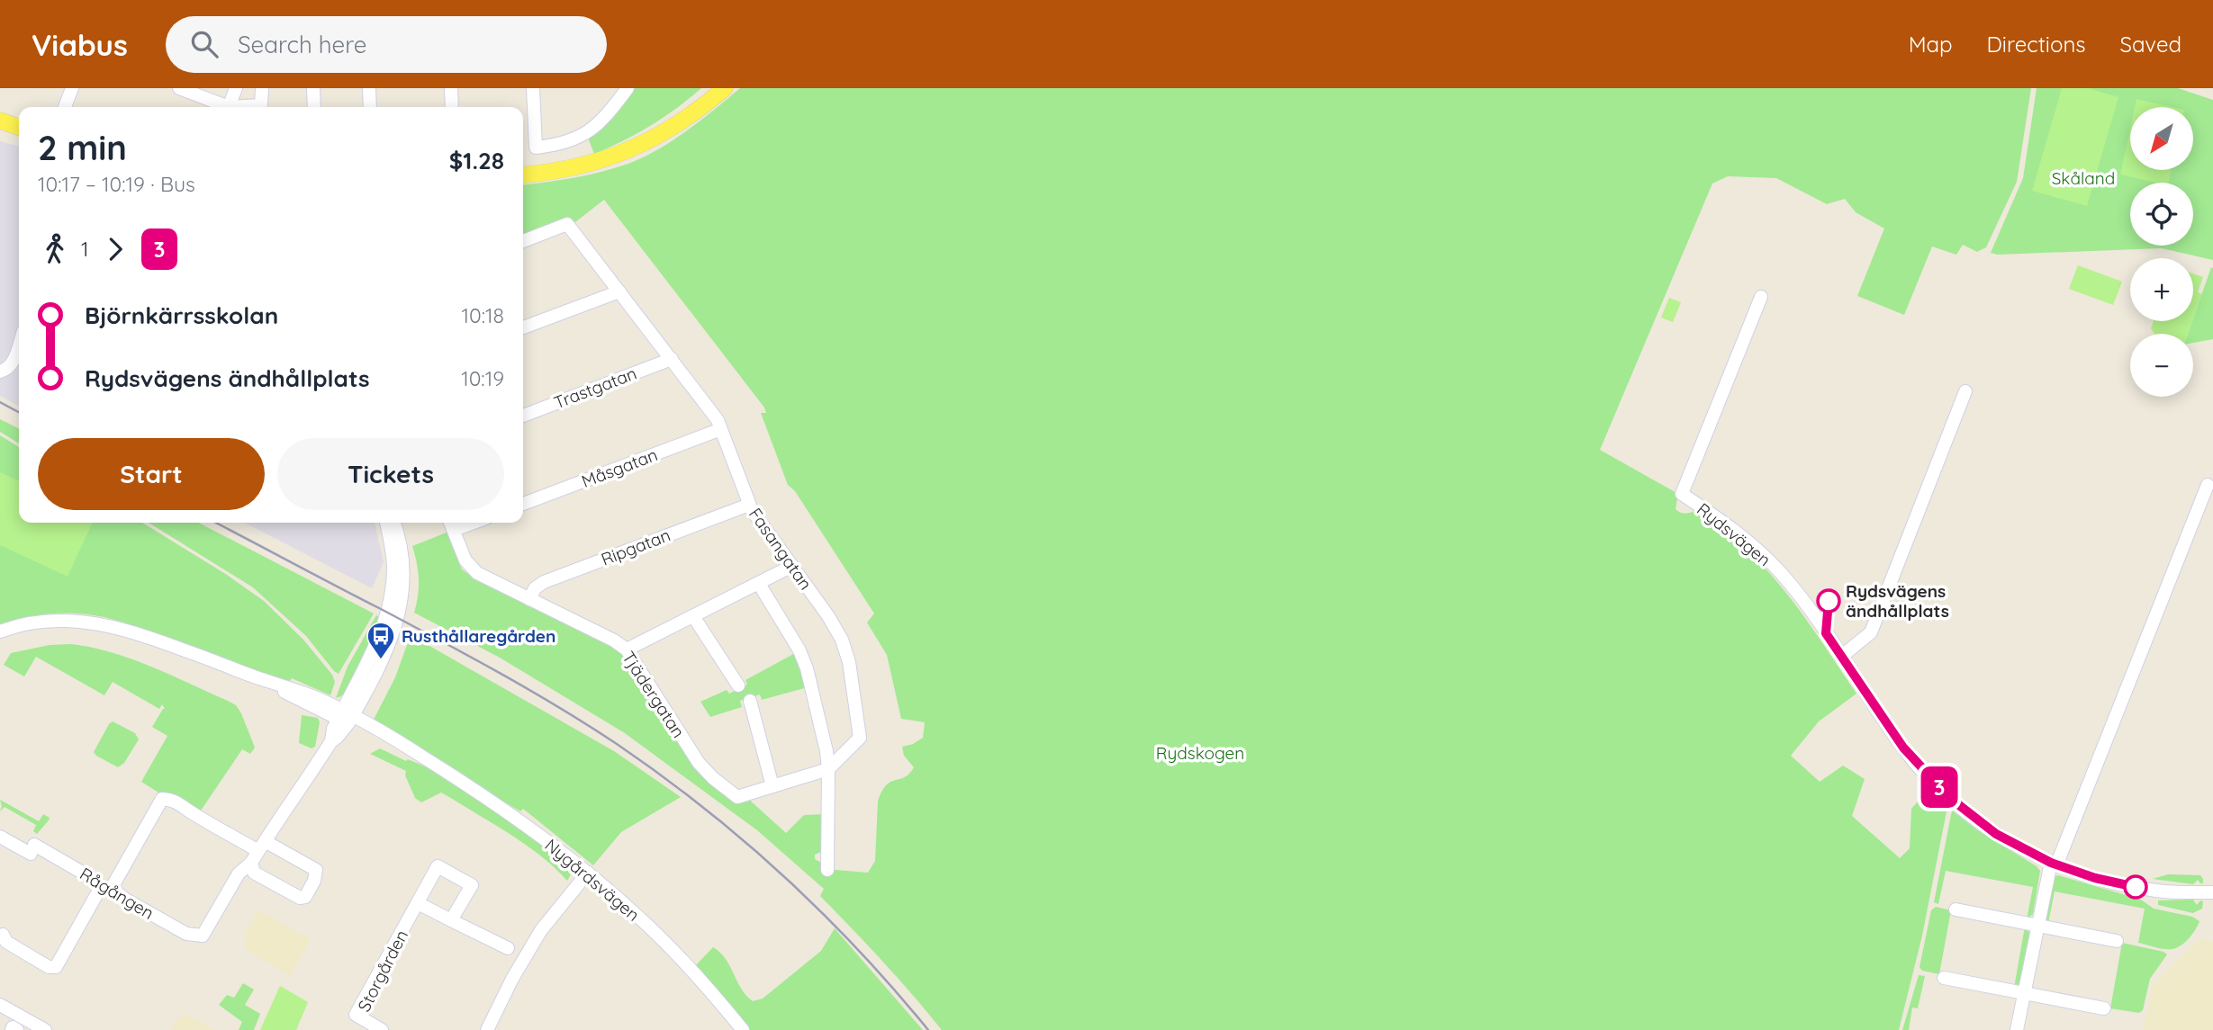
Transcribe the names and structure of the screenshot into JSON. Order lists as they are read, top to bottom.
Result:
{
  "streets": {
    "street": [
      "Trastgatan",
      "Måsgatan",
      "Rydsvägen",
      "Ripgatan",
      "Fasangatan",
      "Tjädergatan",
      "Nygårdsvägen",
      "Rågången",
      "Storgården"
    ]
  },
  "crossings": [
    ["Trastgatan", "Fasangatan"],
    ["Måsgatan", "Fasangatan"],
    ["Ripgatan", "Fasangatan"],
    ["Ripgatan", "Tjädergatan"],
    ["Fasangatan", "Tjädergatan"]
  ],
  "parks": ["Skåland", "Rydskogen"],
  "places": {
    "other": ["Rydsvägens ändhållplats"],
    "bus stop": ["Rusthållaregården"]
  },
  "lines": ["bus line 3"],
  "north": "bottom left",
  "page": {
    "header": "Viabus",
    "search": "Search here",
    "nav": ["Map", "Directions", "Saved"],
    "on_map": "3",
    "map_buttons": ["+", "−"],
    "heading": ["2 min", "10:17 – 10:19 · Bus", "$1.28"],
    "legs": ["1", "3"],
    "list": [
      {
        "name": "Björnkärrsskolan",
        "value": "10:18"
      },
      {
        "name": "Rydsvägens ändhållplats",
        "value": "10:19"
      }
    ],
    "buttons": ["Start", "Tickets"]
  }
}
